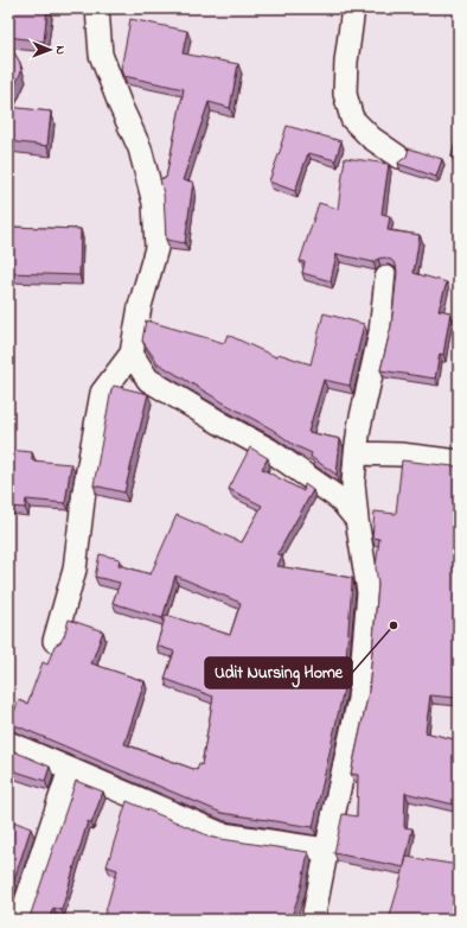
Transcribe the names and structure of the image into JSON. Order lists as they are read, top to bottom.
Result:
{
  "places": ["Udit Nursing Home"],
  "north": "right"
}
